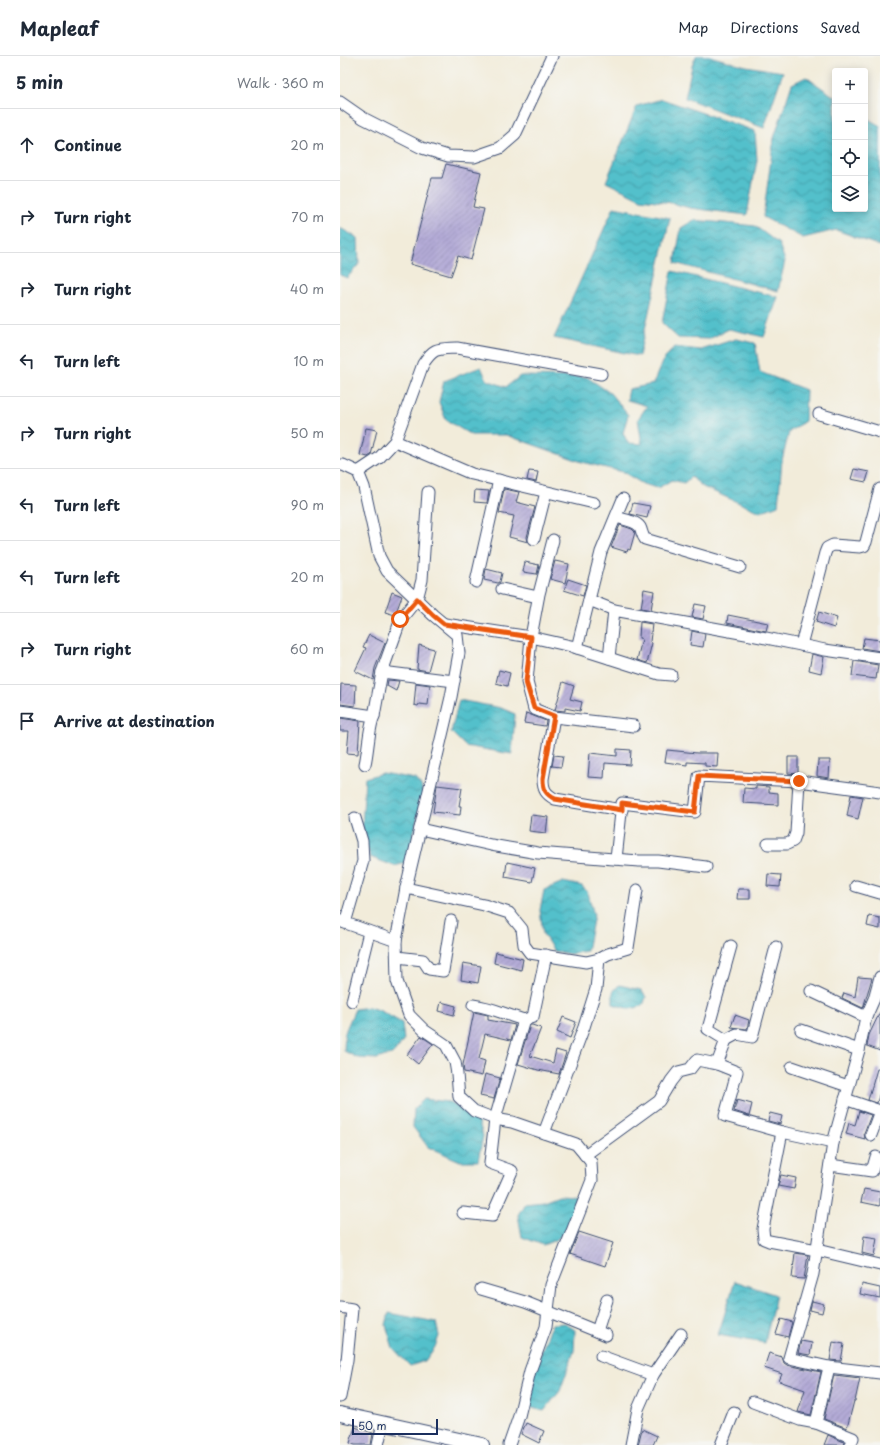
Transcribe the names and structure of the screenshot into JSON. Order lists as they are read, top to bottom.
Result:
{
  "scale_bar": "50 m",
  "page": {
    "header": "Mapleaf",
    "nav": ["Map", "Directions", "Saved"],
    "heading": ["5 min", "Walk · 360 m"],
    "map_buttons": ["+", "−"],
    "list": [
      ["Continue", "20 m"],
      ["Turn right", "70 m"],
      ["Turn right", "40 m"],
      ["Turn left", "10 m"],
      ["Turn right", "50 m"],
      ["Turn left", "90 m"],
      ["Turn left", "20 m"],
      ["Turn right", "60 m"],
      "Arrive at destination"
    ],
    "scale": "50 m"
  }
}
